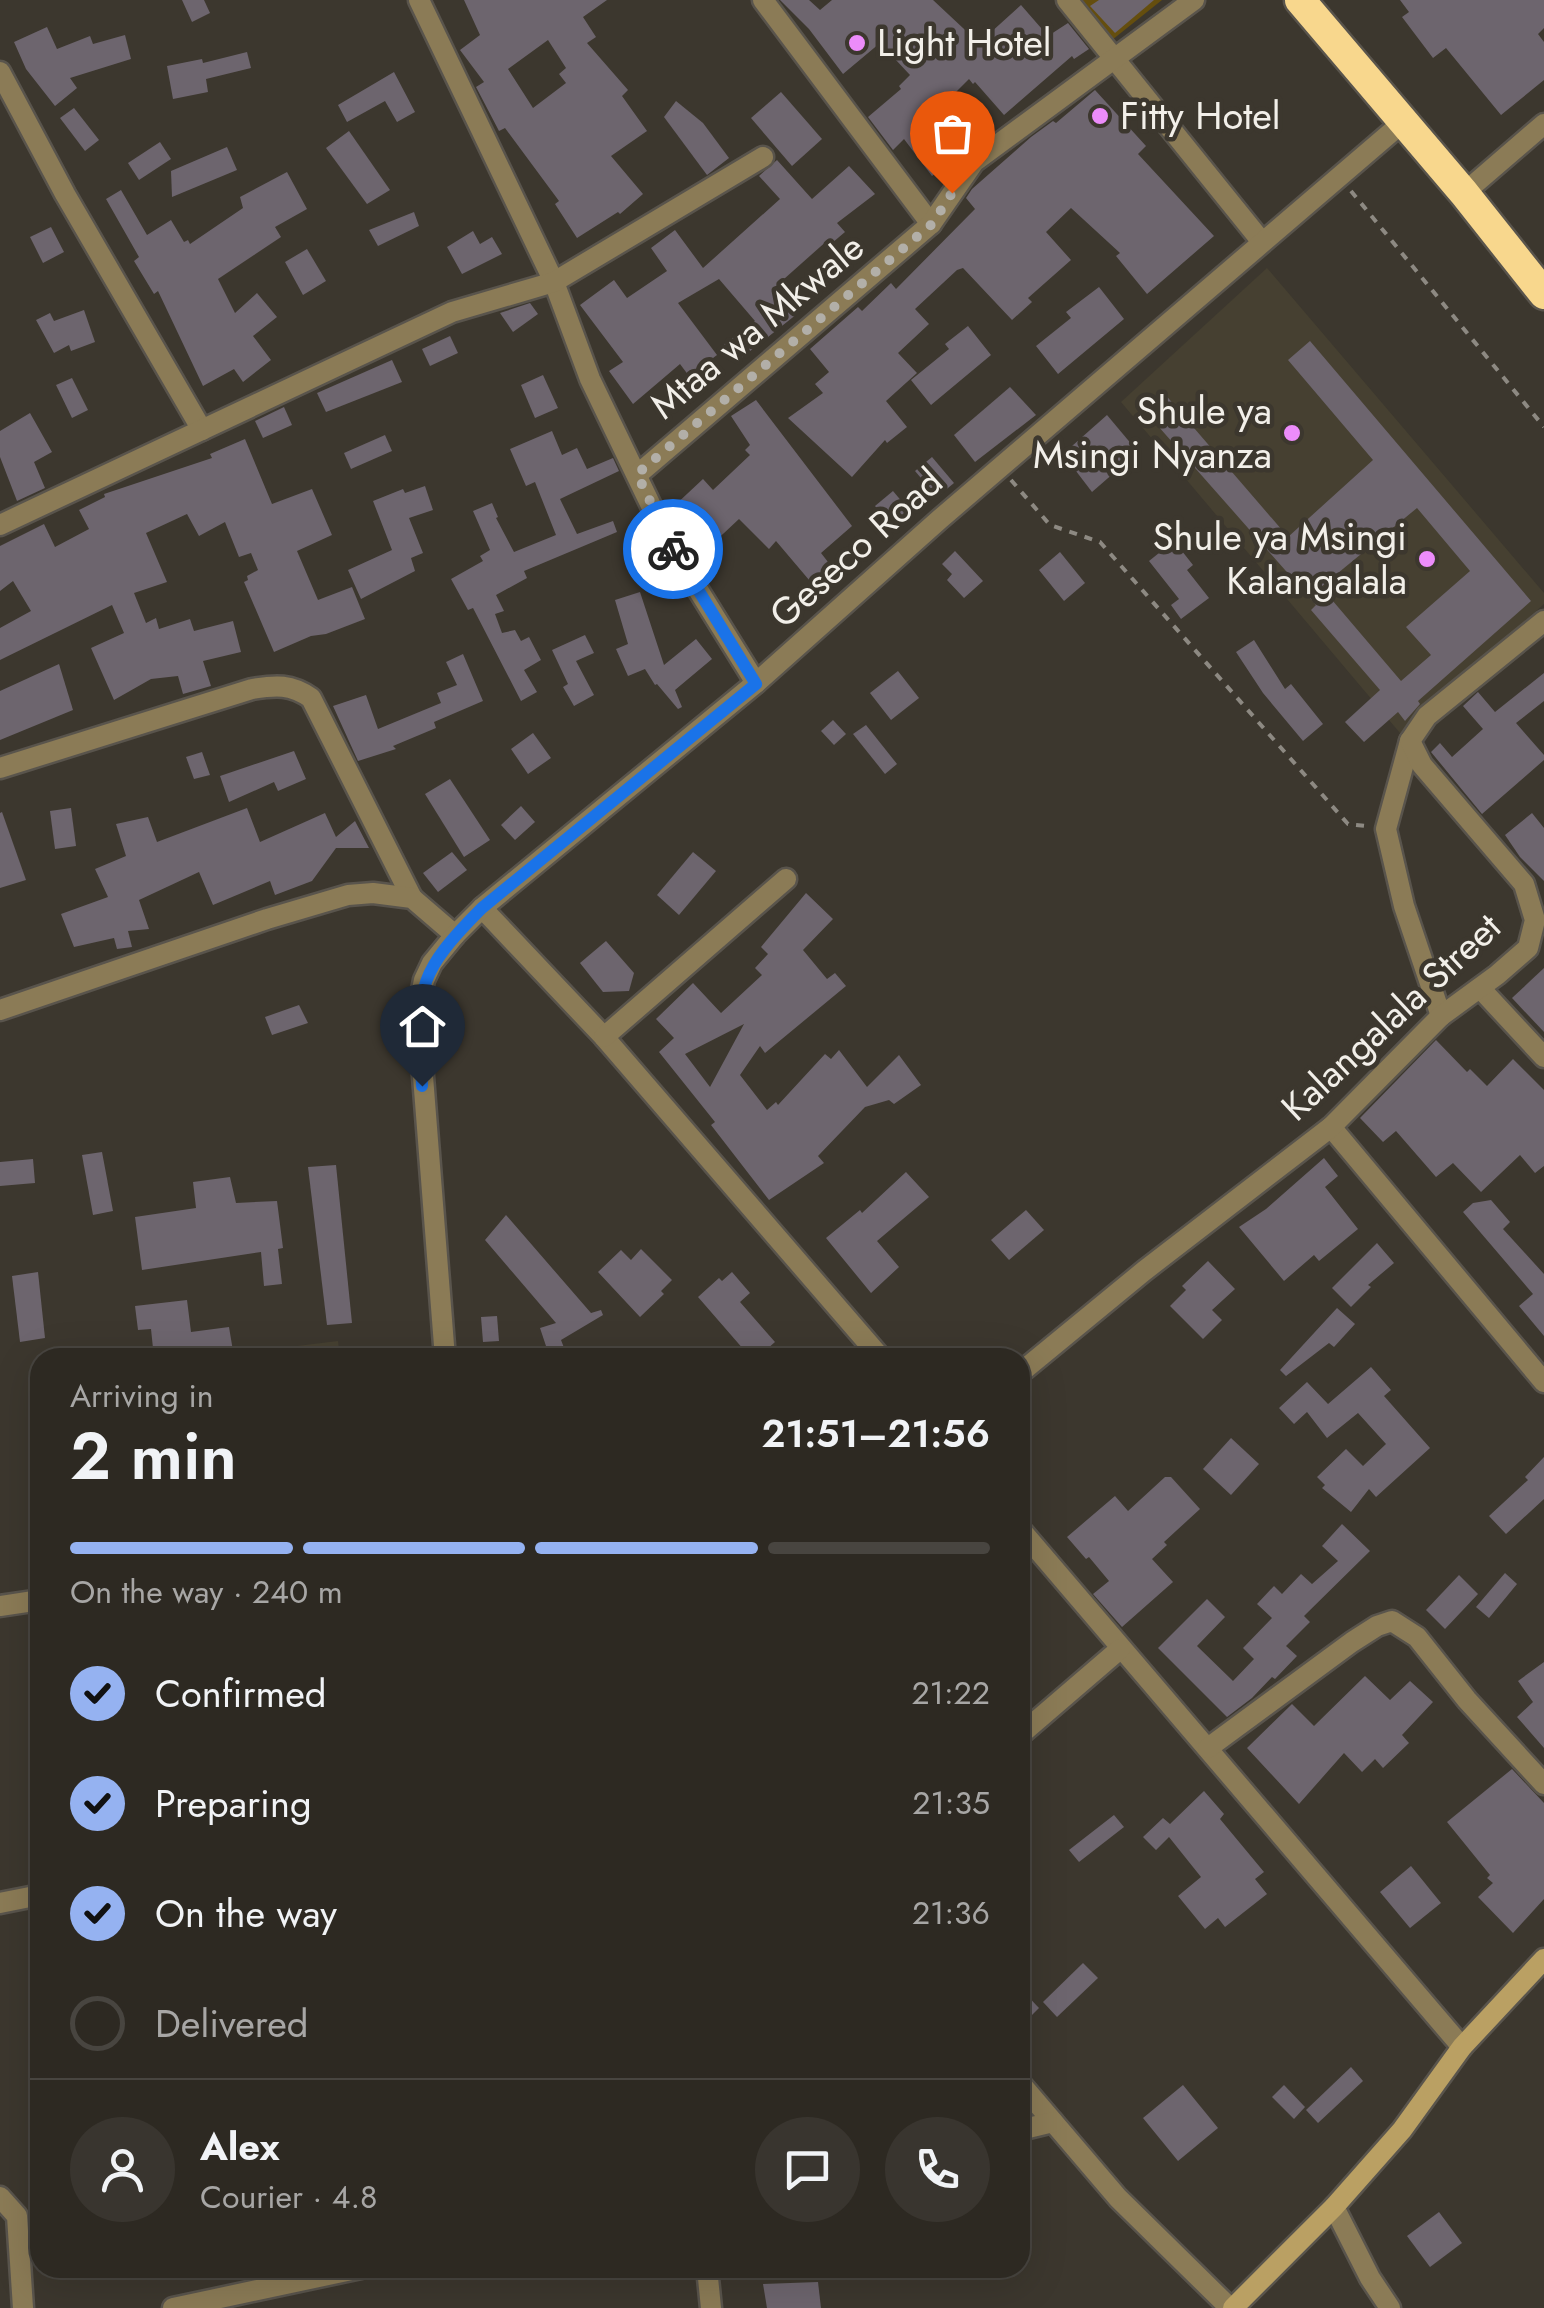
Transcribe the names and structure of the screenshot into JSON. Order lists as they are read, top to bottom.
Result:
{
  "streets": {
    "street": ["Mtaa wa Mkwale", "Geseco Road", "Kalangalala Street"]
  },
  "places": [
    "Light Hotel",
    "Fitty Hotel",
    "Shule ya Msingi Nyanza",
    "Shule ya Msingi Kalangalala"
  ],
  "page": {
    "heading": ["2 min", "Arriving in", "21:51–21:56"],
    "panel": ["Alex", "Courier · 4.8"],
    "bar": "On the way · 240 m",
    "list": [
      ["Confirmed", "21:22"],
      ["Preparing", "21:35"],
      ["On the way", "21:36"],
      "Delivered"
    ]
  }
}
